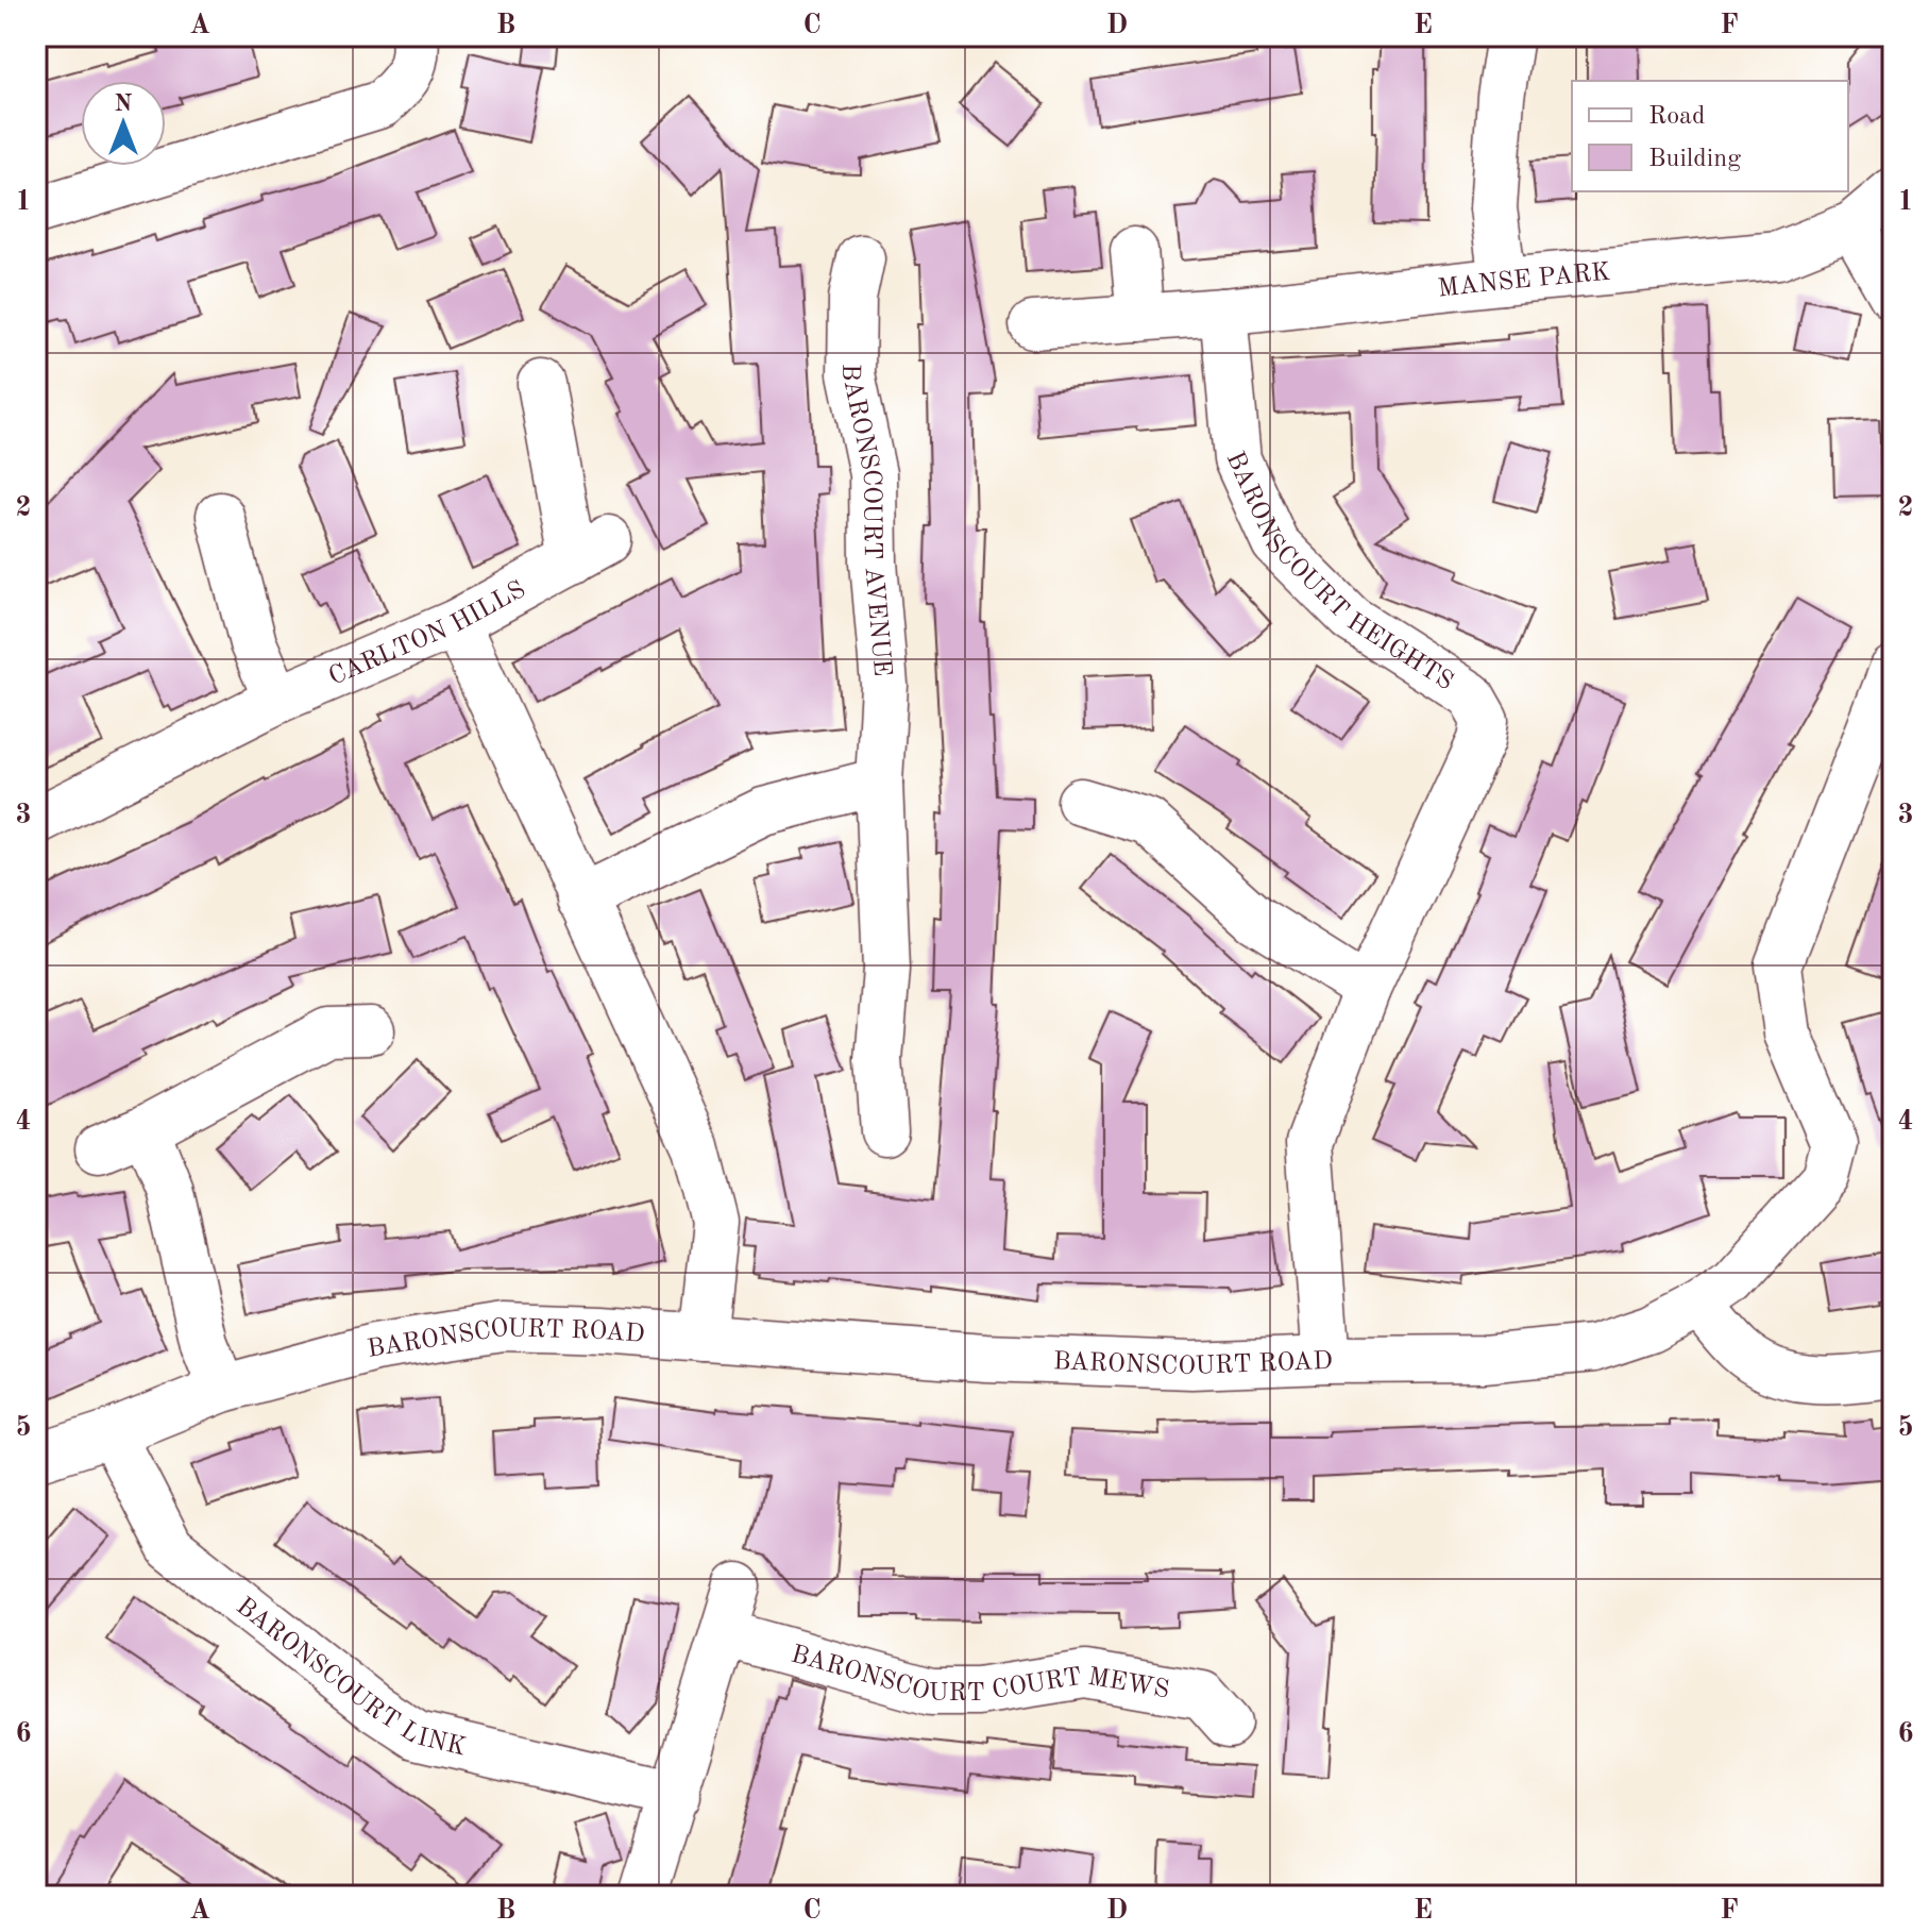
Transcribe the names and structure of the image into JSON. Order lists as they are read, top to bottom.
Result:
{
  "streets": {
    "street": [
      "MANSE PARK",
      "BARONSCOURT AVENUE",
      "BARONSCOURT HEIGHTS",
      "CARLTON HILLS",
      "BARONSCOURT ROAD",
      "BARONSCOURT COURT MEWS",
      "BARONSCOURT LINK"
    ]
  },
  "crossings": [
    ["MANSE PARK", "BARONSCOURT HEIGHTS"],
    ["BARONSCOURT HEIGHTS", "BARONSCOURT ROAD"],
    ["BARONSCOURT ROAD", "BARONSCOURT LINK"]
  ],
  "legend": ["Road", "Building"],
  "north": "top",
  "grid": {
    "columns": [
      "A",
      "B",
      "C",
      "D",
      "E",
      "F"
    ],
    "rows": [
      "1",
      "2",
      "3",
      "4",
      "5",
      "6"
    ]
  }
}
